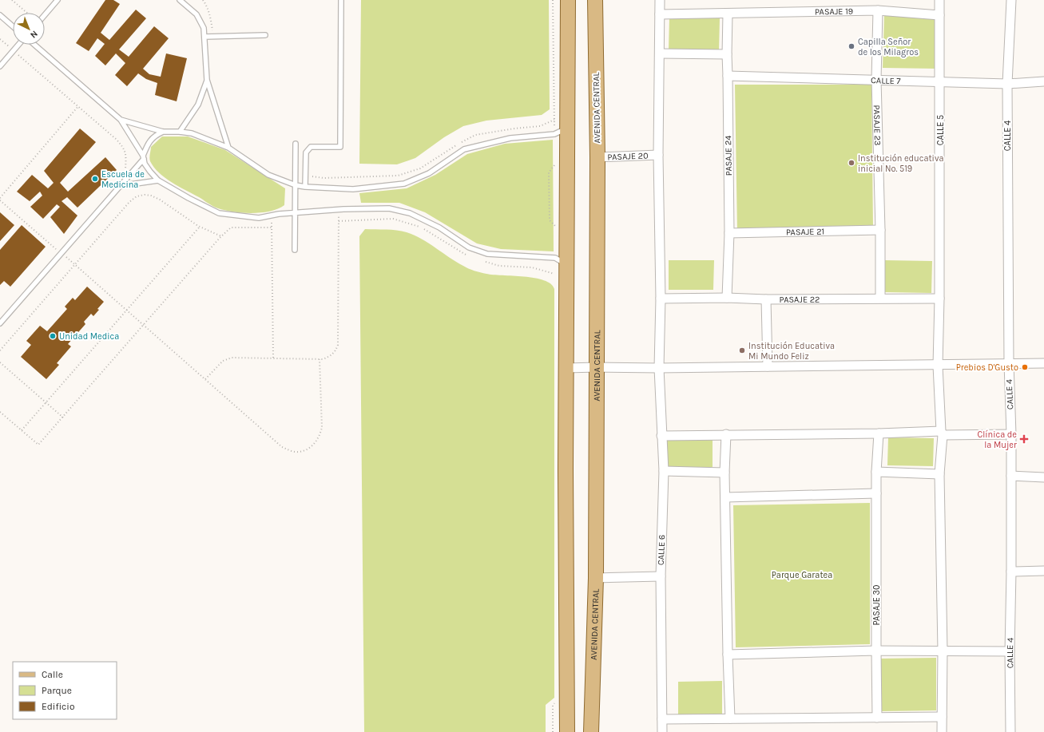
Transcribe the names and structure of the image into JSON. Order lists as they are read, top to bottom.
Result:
{
  "streets": {
    "main road": ["AVENIDA CENTRAL"],
    "street": [
      "PASAJE 19",
      "CALLE 7",
      "PASAJE 23",
      "CALLE 5",
      "CALLE 4",
      "PASAJE 24",
      "PASAJE 20",
      "PASAJE 21",
      "PASAJE 22",
      "CALLE 6",
      "PASAJE 30"
    ]
  },
  "crossings": [
    ["PASAJE 19", "PASAJE 23"],
    ["PASAJE 19", "CALLE 5"],
    ["PASAJE 19", "PASAJE 24"],
    ["PASAJE 19", "CALLE 6"],
    ["CALLE 7", "PASAJE 23"],
    ["CALLE 7", "CALLE 5"],
    ["CALLE 7", "CALLE 4"],
    ["CALLE 7", "PASAJE 24"],
    ["AVENIDA CENTRAL", "PASAJE 20"],
    ["PASAJE 23", "PASAJE 21"],
    ["PASAJE 23", "PASAJE 22"],
    ["CALLE 5", "PASAJE 22"],
    ["PASAJE 24", "PASAJE 21"],
    ["PASAJE 24", "PASAJE 22"],
    ["PASAJE 20", "CALLE 6"],
    ["PASAJE 22", "CALLE 6"]
  ],
  "parks": ["Parque Garatea"],
  "places": {
    "other": [
      "Capilla Señor de los Milagros",
      "Institución educativa inicial No. 519",
      "Escuela de Medicina",
      "Unidad Medica",
      "Institución Educativa Mi Mundo Feliz",
      "Prebios D'Gusto"
    ],
    "health": ["Clínica de la Mujer"]
  },
  "legend": ["Calle", "Parque", "Edificio"],
  "north": "bottom right"
}
